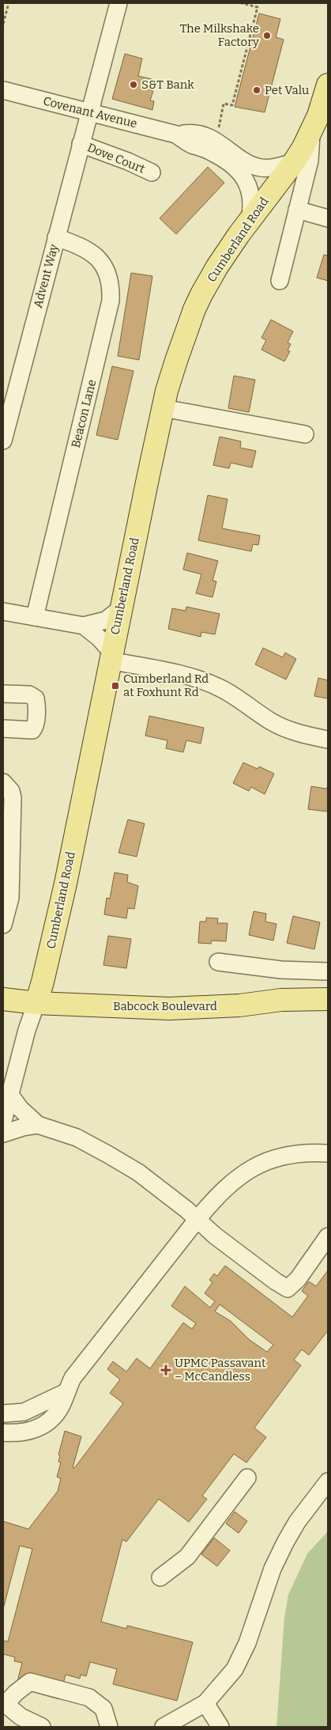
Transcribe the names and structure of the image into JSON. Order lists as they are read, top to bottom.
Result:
{
  "streets": {
    "main road": ["Cumberland Road", "Babcock Boulevard"],
    "street": [
      "Covenant Avenue",
      "Dove Court",
      "Advent Way",
      "Beacon Lane"
    ]
  },
  "crossings": [
    ["Covenant Avenue", "Cumberland Road"],
    ["Covenant Avenue", "Advent Way"],
    ["Dove Court", "Advent Way"],
    ["Cumberland Road", "Babcock Boulevard"],
    ["Advent Way", "Beacon Lane"]
  ],
  "places": {
    "other": ["The Milkshake Factory", "S&T Bank", "Pet Valu"],
    "transit": ["Cumberland Rd at Foxhunt Rd"],
    "health": ["UPMC Passavant – McCandless"]
  }
}
